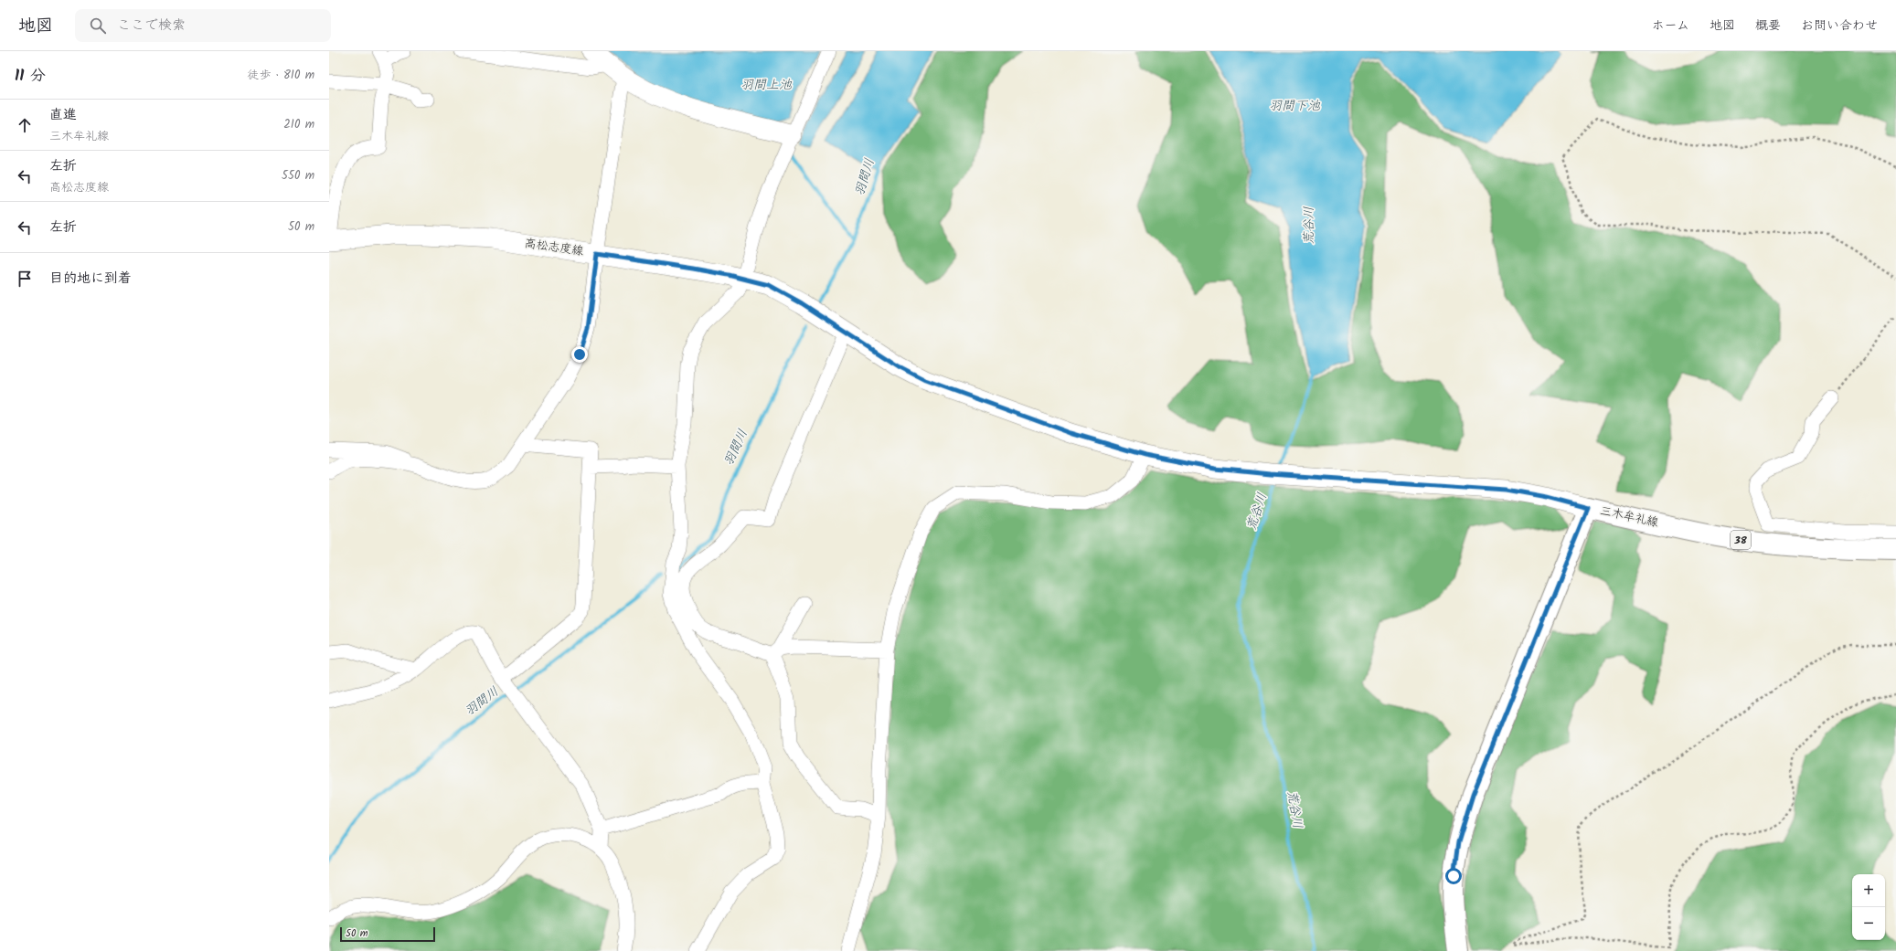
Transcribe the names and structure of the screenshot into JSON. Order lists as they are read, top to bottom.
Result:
{
  "streets": {
    "main road": ["高松志度線", "三木牟礼線", "38"]
  },
  "crossings": [
    ["高松志度線", "三木牟礼線"]
  ],
  "water": [
    "羽間上池",
    "羽間下池",
    "羽間川",
    "荒谷川"
  ],
  "scale_bar": "50 m",
  "page": {
    "header": "地図",
    "search": "ここで検索",
    "nav": [
      "ホーム",
      "地図",
      "概要",
      "お問い合わせ"
    ],
    "heading": ["11 分", "徒歩 · 810 m"],
    "list": [
      ["直進", "三木牟礼線", "210 m"],
      ["左折", "高松志度線", "550 m"],
      ["左折", "50 m"],
      "目的地に到着"
    ],
    "map_buttons": ["+", "−"],
    "scale": "50 m"
  }
}
